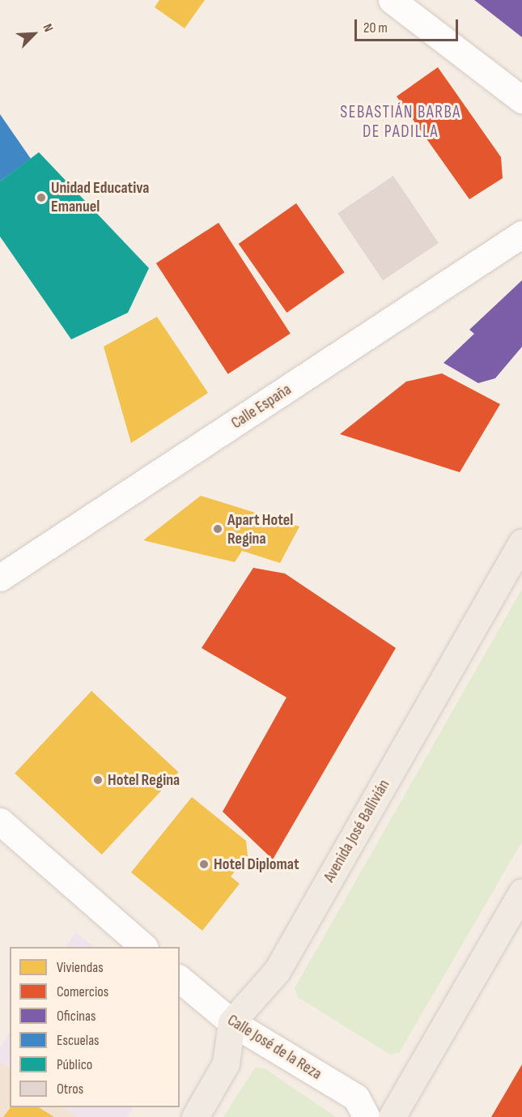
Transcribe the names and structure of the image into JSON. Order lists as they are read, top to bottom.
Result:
{
  "streets": {
    "main road": ["Avenida José Ballivián"],
    "street": ["Calle España", "Calle José de la Reza"]
  },
  "crossings": [
    ["Avenida José Ballivián", "Calle José de la Reza"]
  ],
  "districts": ["SEBASTIÁN BARBA DE PADILLA"],
  "places": [
    "Unidad Educativa Emanuel",
    "Apart Hotel Regina",
    "Hotel Regina",
    "Hotel Diplomat"
  ],
  "legend": [
    "Viviendas",
    "Comercios",
    "Oficinas",
    "Escuelas",
    "Público",
    "Otros"
  ],
  "scale_bar": "20 m",
  "north": "top right"
}
